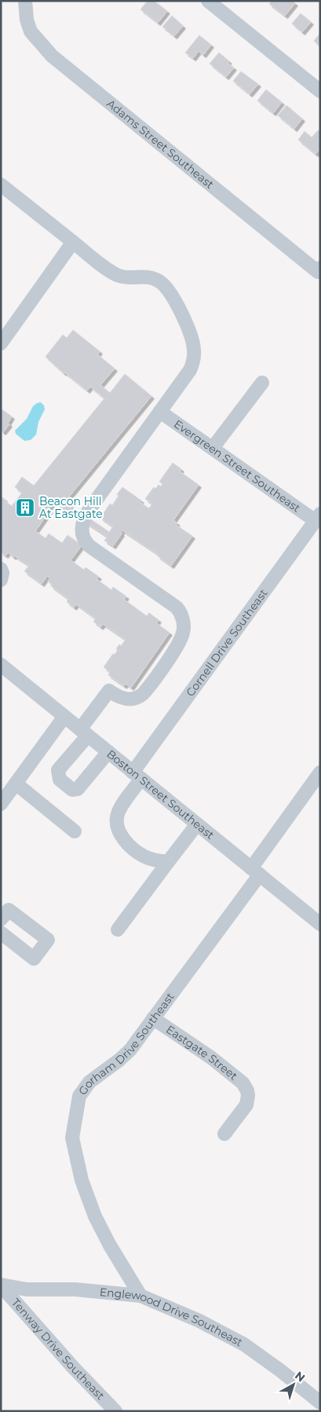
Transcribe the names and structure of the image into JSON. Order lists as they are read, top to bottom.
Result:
{
  "streets": {
    "street": [
      "Adams Street Southeast",
      "Evergreen Street Southeast",
      "Cornell Drive Southeast",
      "Boston Street Southeast",
      "Gorham Drive Southeast",
      "Eastgate Street",
      "Englewood Drive Southeast",
      "Tenway Drive Southeast"
    ]
  },
  "crossings": [
    ["Evergreen Street Southeast", "Cornell Drive Southeast"],
    ["Cornell Drive Southeast", "Boston Street Southeast"],
    ["Boston Street Southeast", "Gorham Drive Southeast"],
    ["Gorham Drive Southeast", "Eastgate Street"],
    ["Gorham Drive Southeast", "Englewood Drive Southeast"],
    ["Englewood Drive Southeast", "Tenway Drive Southeast"]
  ],
  "places": {
    "building": ["Beacon Hill At Eastgate"]
  },
  "north": "top right"
}
